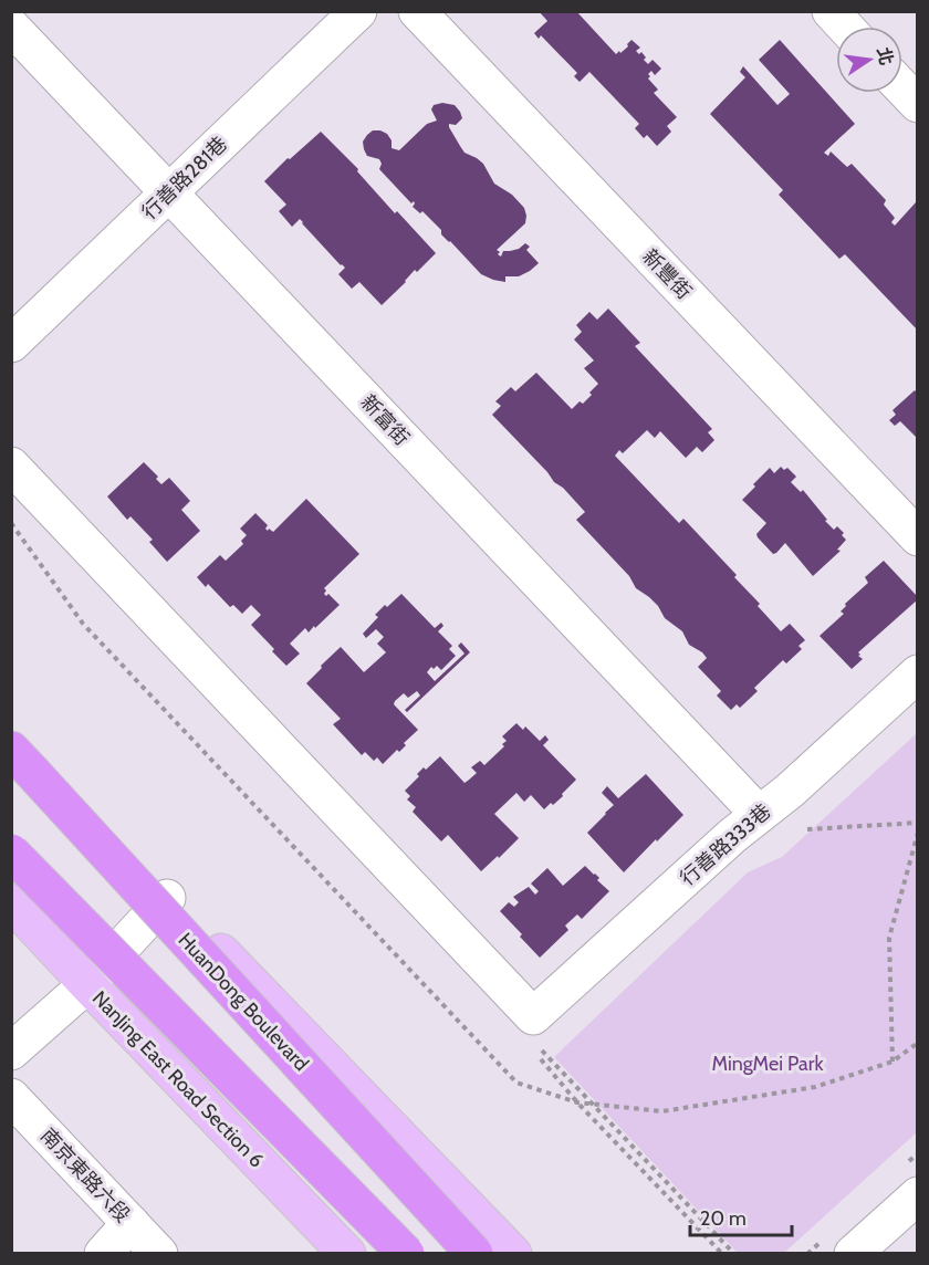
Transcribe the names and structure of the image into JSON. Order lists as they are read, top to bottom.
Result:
{
  "streets": {
    "highway": ["HuanDong Boulevard"],
    "main road": ["NanJing East Road Section 6"],
    "street": [
      "行善路281巷",
      "新豐街",
      "新富街",
      "行善路333巷",
      "南京東路六段"
    ]
  },
  "crossings": [
    ["行善路281巷", "新富街"],
    ["新富街", "行善路333巷"]
  ],
  "parks": ["MingMei Park"],
  "scale_bar": "20 m",
  "north": "right"
}
